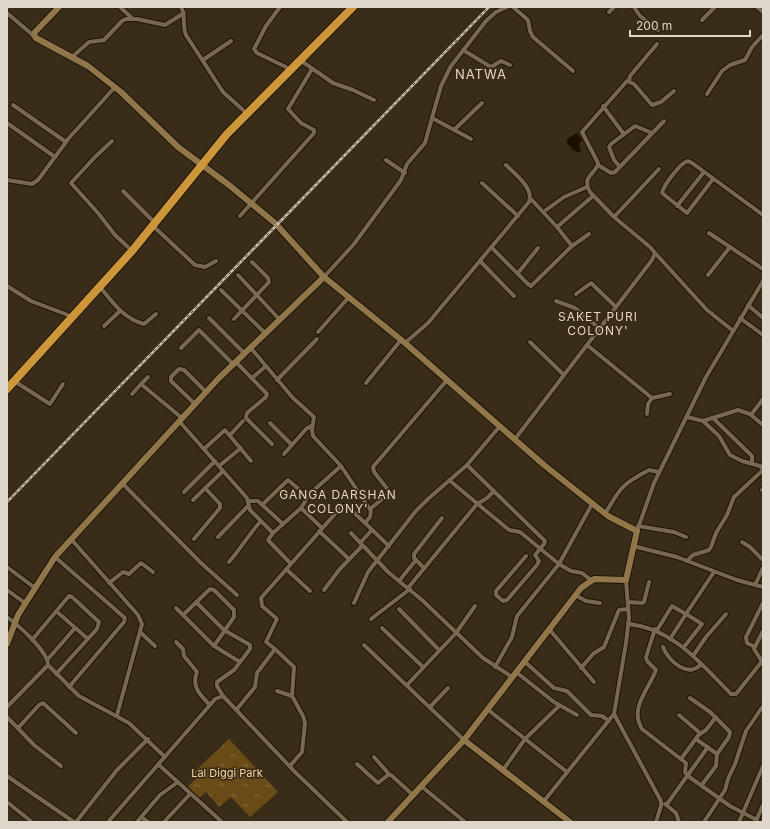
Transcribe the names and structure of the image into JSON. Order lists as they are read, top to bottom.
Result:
{
  "districts": ["NATWA", "SAKET PURI COLONY'", "GANGA DARSHAN COLONY'"],
  "parks": ["Lal Diggi Park"],
  "scale_bar": "200 m"
}
